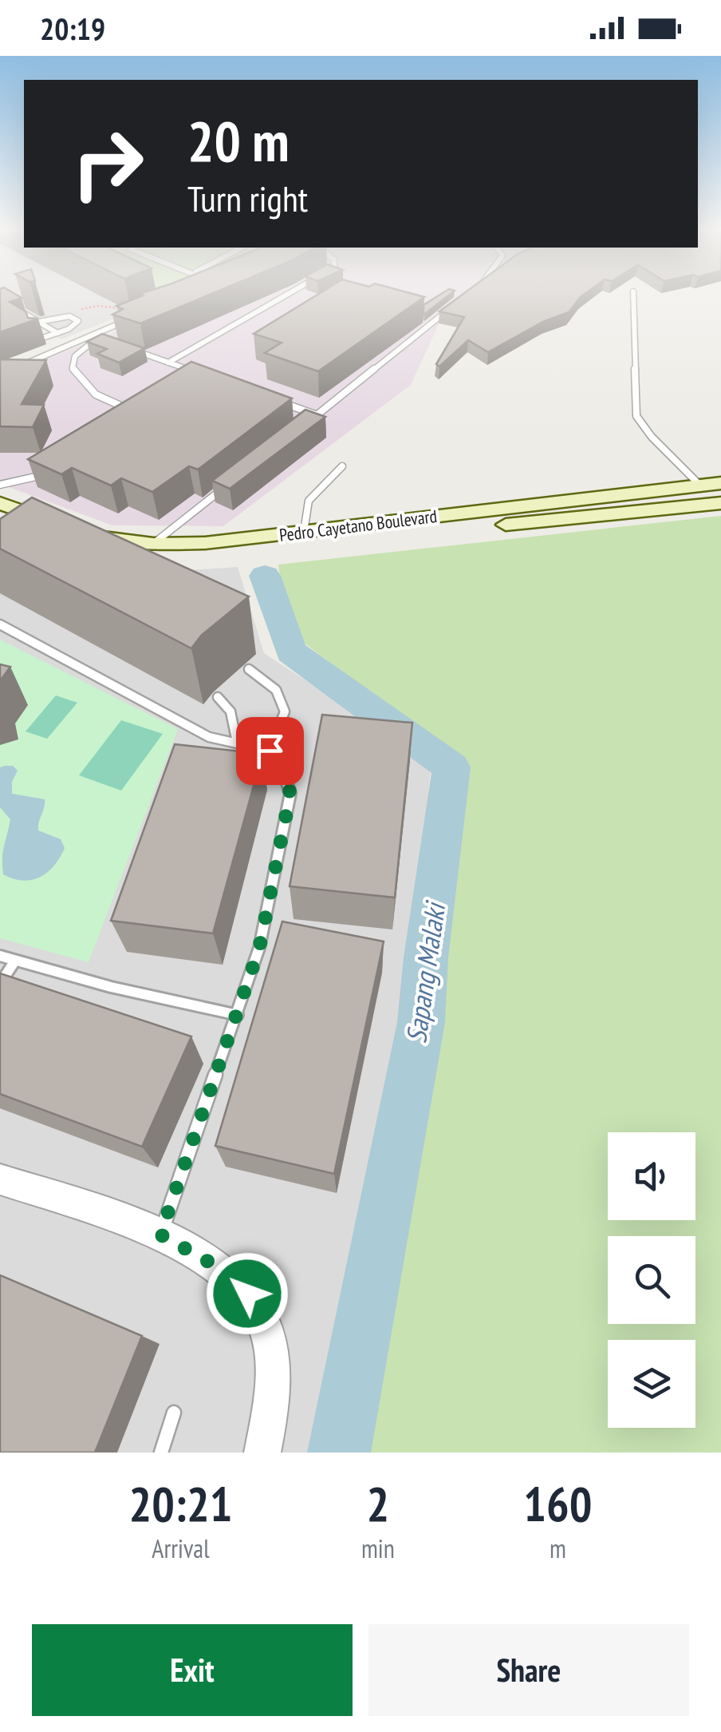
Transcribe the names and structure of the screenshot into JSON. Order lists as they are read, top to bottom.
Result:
{
  "streets": {
    "main road": ["Pedro Cayetano Boulevard"]
  },
  "water": ["Sapang Malaki"],
  "page": {
    "status": "20:19",
    "turn": ["20 m", "Turn right"],
    "eta": [
      "20:21",
      "Arrival",
      "2",
      "min",
      "160",
      "m"
    ],
    "buttons": ["Exit", "Share"]
  }
}
